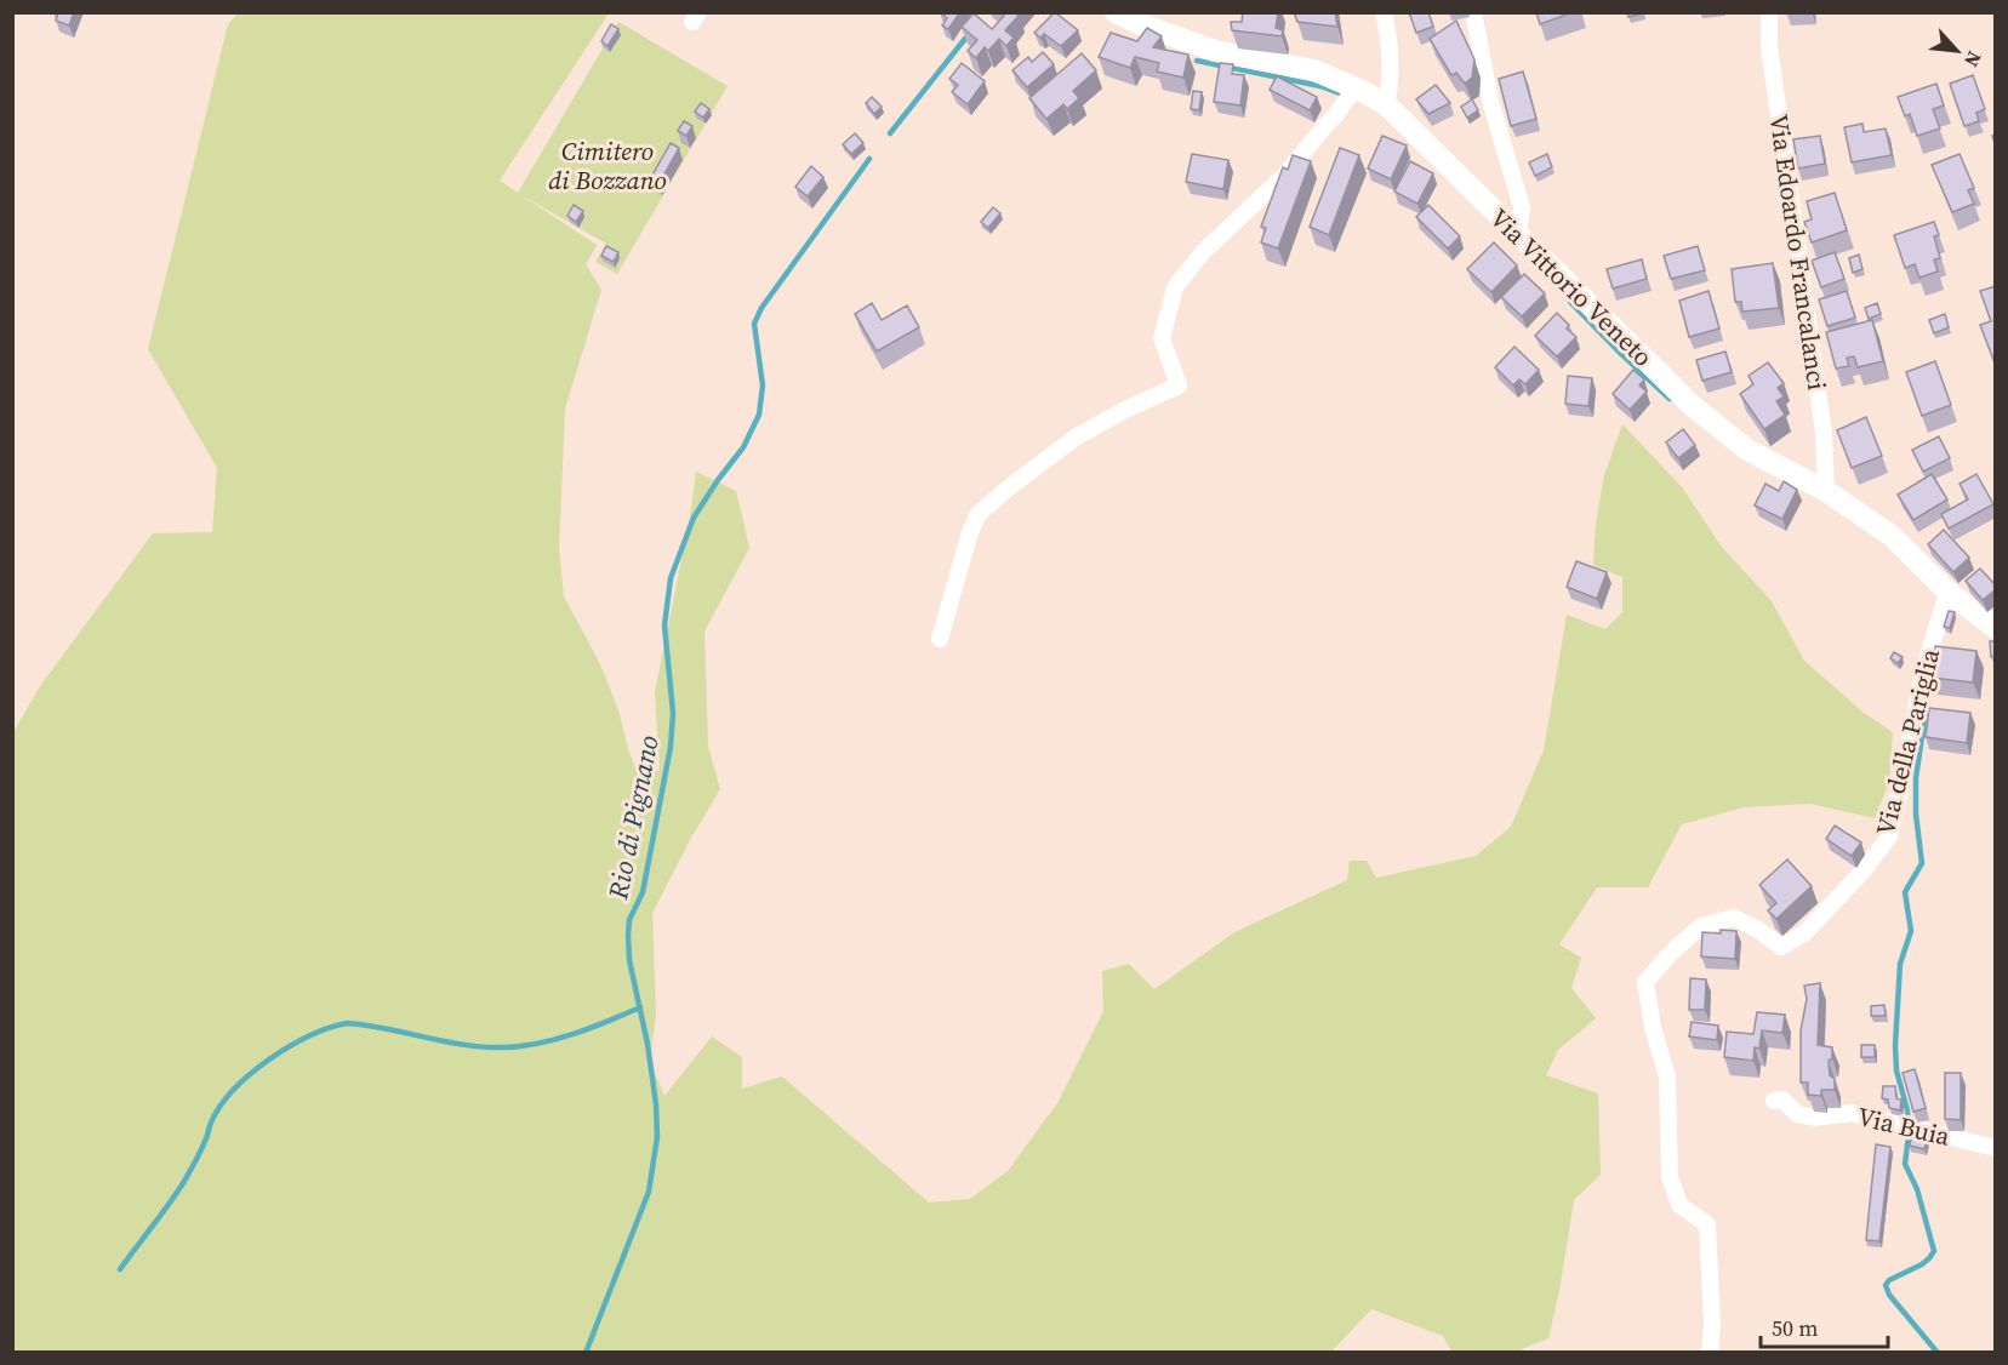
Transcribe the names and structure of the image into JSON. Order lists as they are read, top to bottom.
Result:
{
  "streets": {
    "street": [
      "Via Edoardo Francalanci",
      "Via Vittorio Veneto",
      "Via della Pariglia",
      "Via Buia"
    ]
  },
  "crossings": [
    ["Via Edoardo Francalanci", "Via Vittorio Veneto"],
    ["Via Vittorio Veneto", "Via della Pariglia"]
  ],
  "water": ["Rio di Pignano"],
  "parks": ["Cimitero di Bozzano"],
  "scale_bar": "50 m",
  "north": "bottom right"
}
